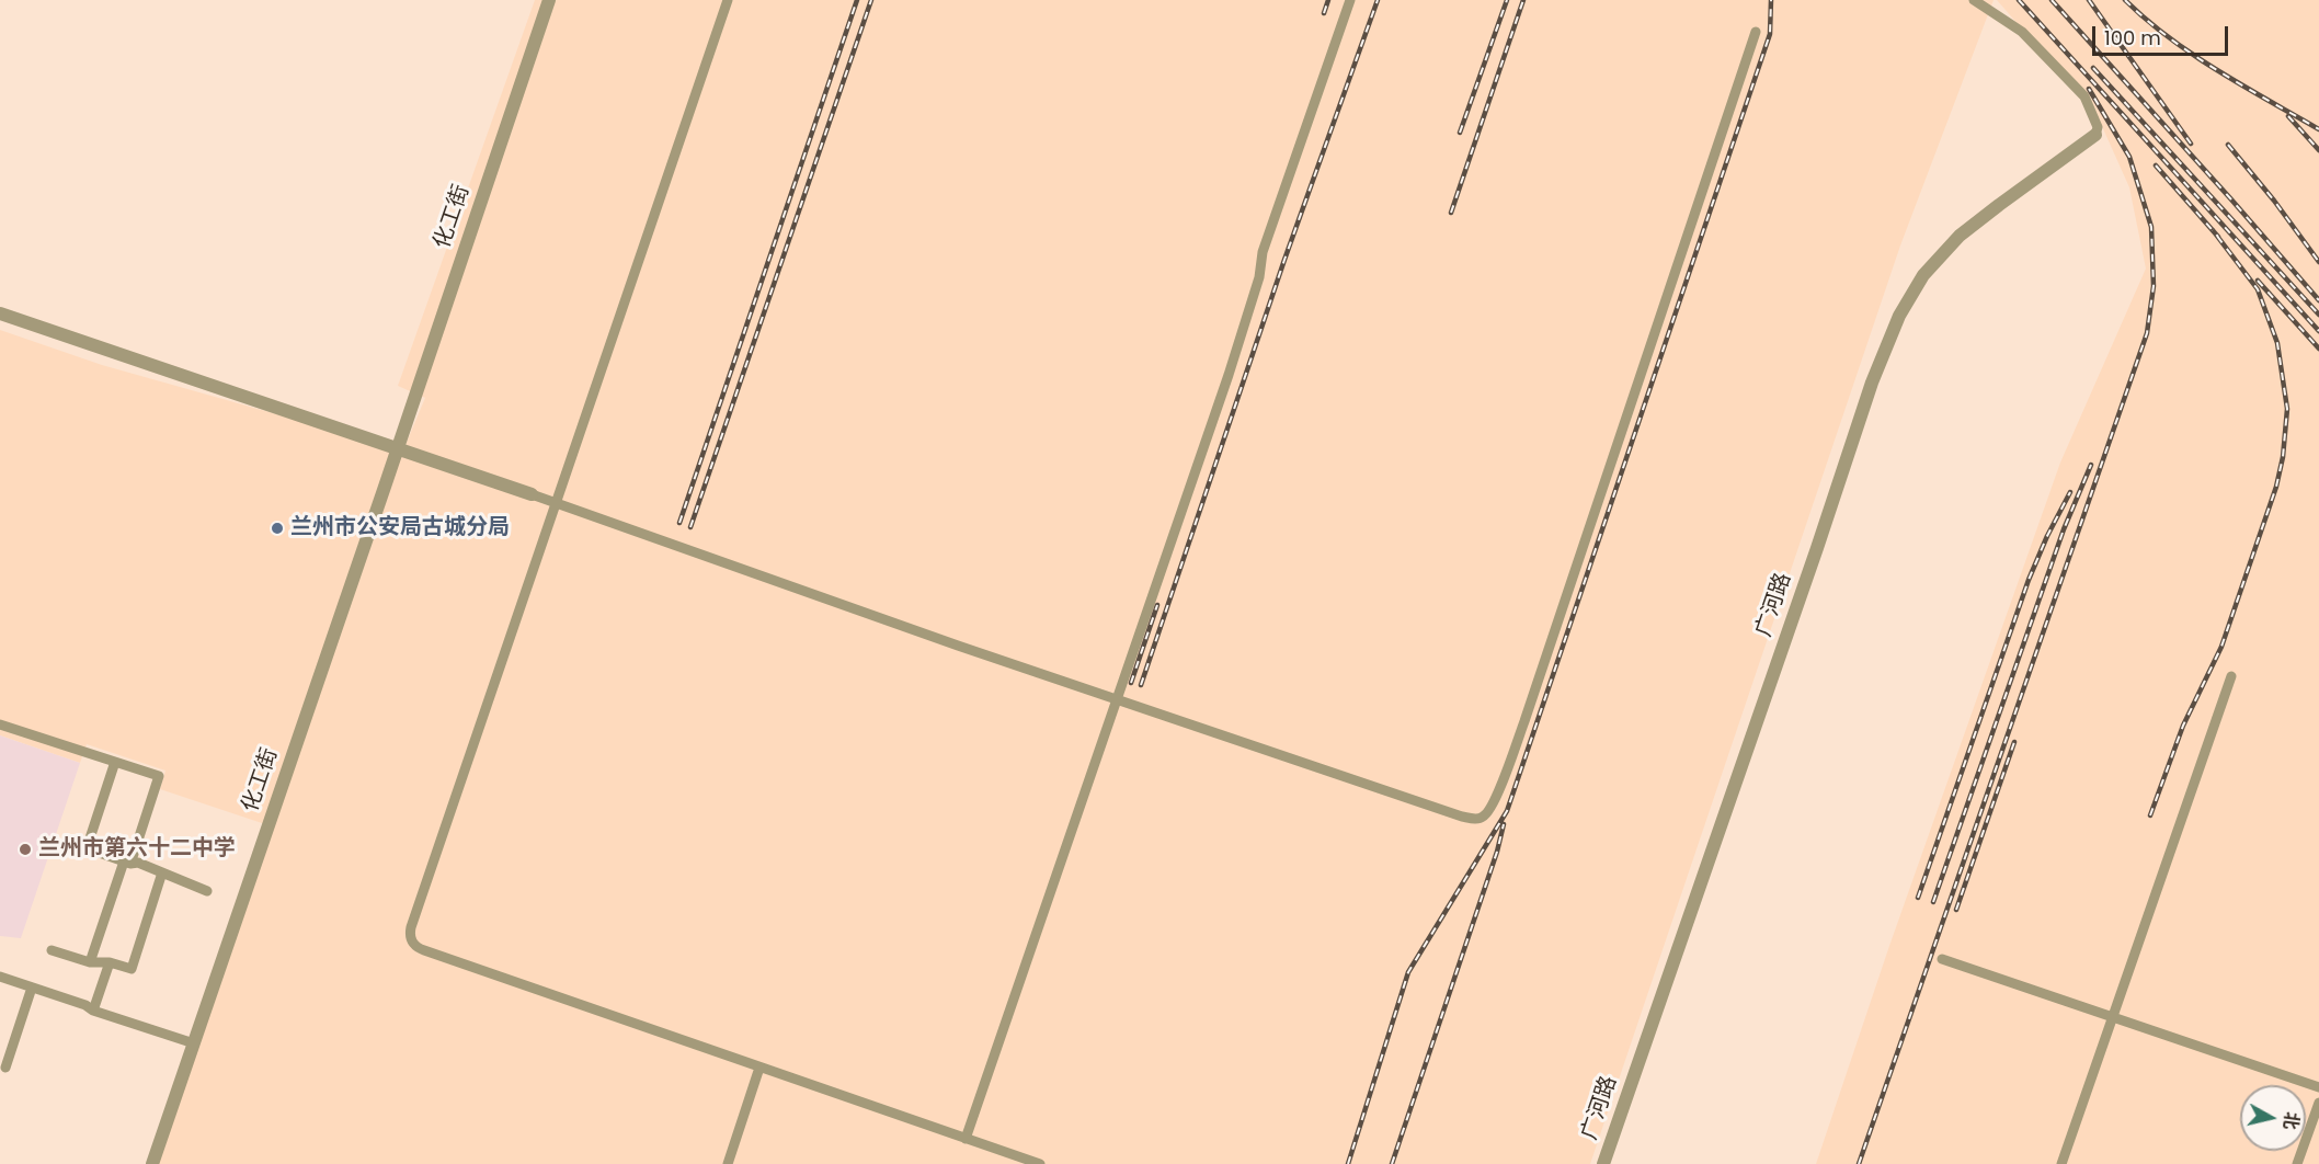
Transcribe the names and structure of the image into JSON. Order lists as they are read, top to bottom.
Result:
{
  "streets": {
    "street": ["化工街", "广河路"]
  },
  "places": ["兰州市公安局古城分局", "兰州市第六十二中学"],
  "scale_bar": "100 m",
  "north": "right"
}
